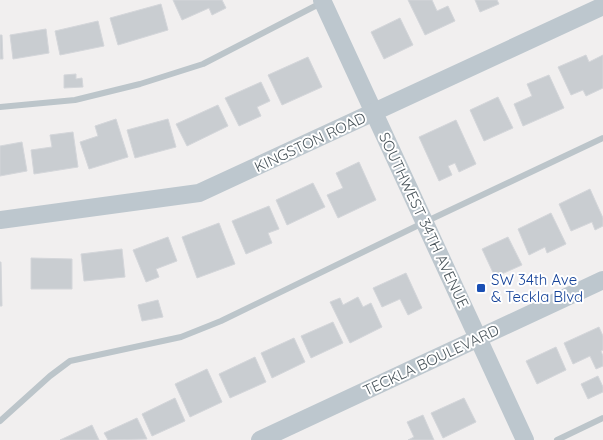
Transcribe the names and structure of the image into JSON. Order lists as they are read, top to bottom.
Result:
{
  "streets": {
    "main road": ["KINGSTON ROAD", "SOUTHWEST 34TH AVENUE", "TECKLA BOULEVARD"]
  },
  "crossings": [
    ["KINGSTON ROAD", "SOUTHWEST 34TH AVENUE"],
    ["SOUTHWEST 34TH AVENUE", "TECKLA BOULEVARD"]
  ],
  "places": {
    "transit": ["SW 34th Ave & Teckla Blvd"]
  }
}
